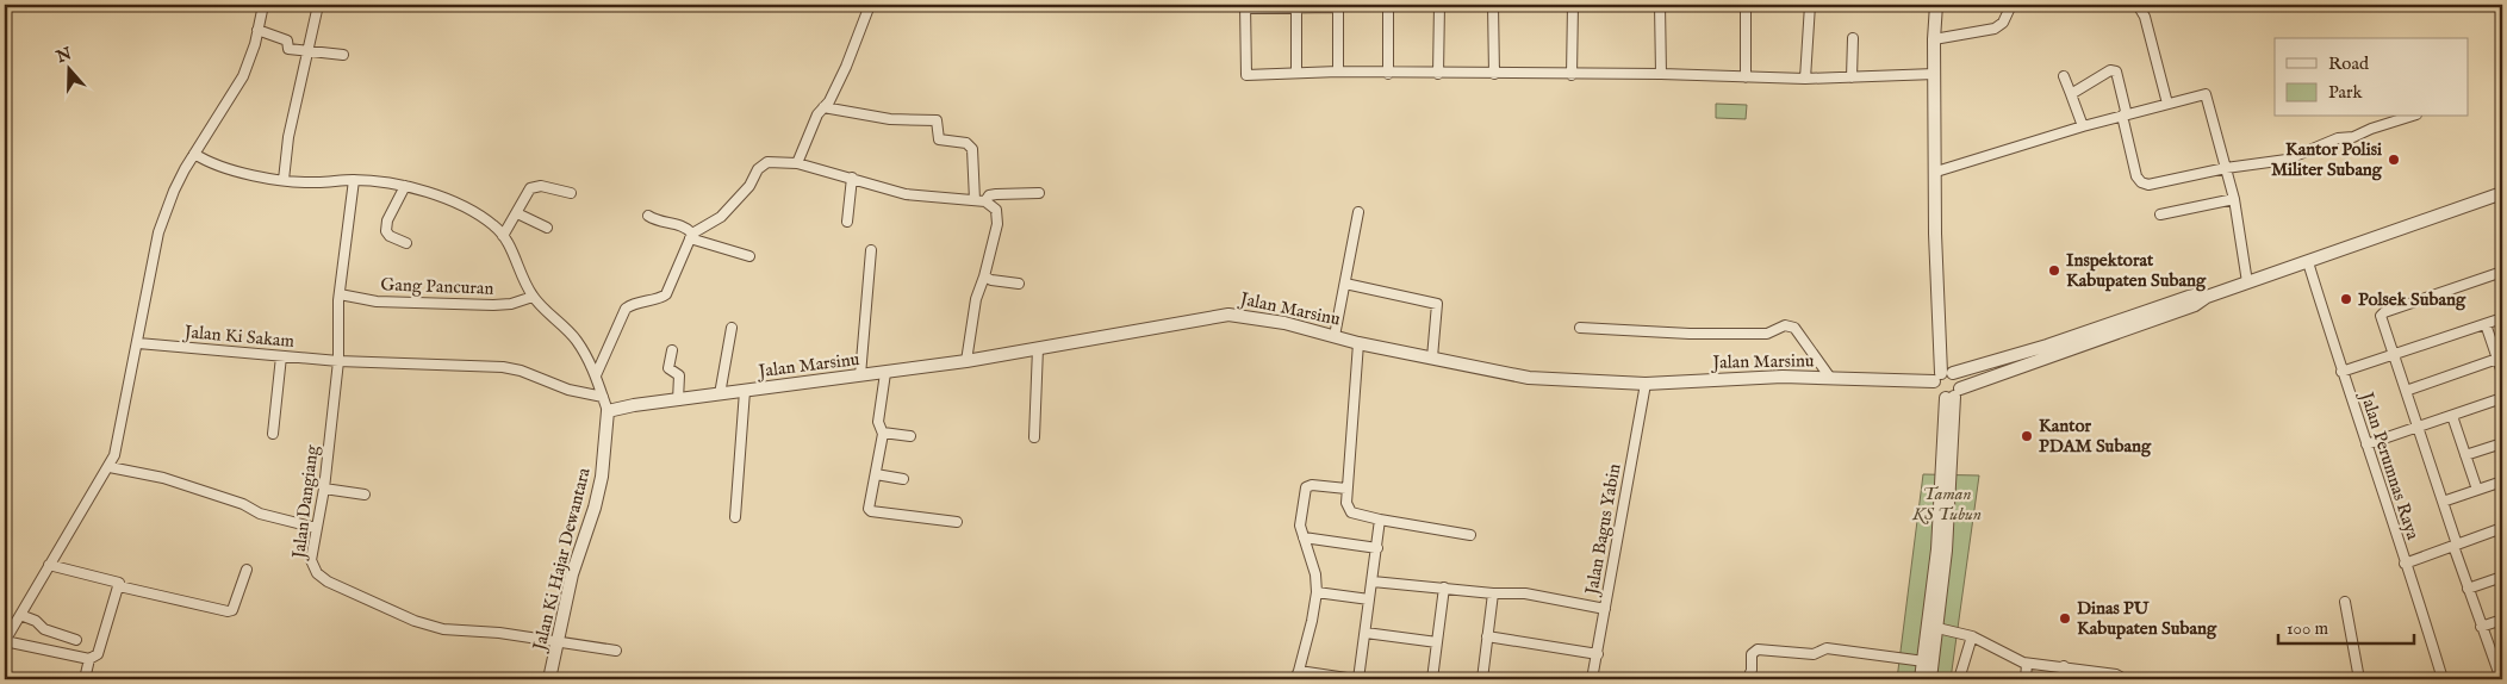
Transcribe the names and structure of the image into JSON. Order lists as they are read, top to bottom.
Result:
{
  "streets": {
    "street": [
      "Gang Pancuran",
      "Jalan Marsinu",
      "Jalan Ki Sakam",
      "Jalan Perumnas Raya",
      "Jalan Dangiang",
      "Jalan Bagus Yabin",
      "Jalan Ki Hajar Dewantara"
    ]
  },
  "crossings": [
    ["Gang Pancuran", "Jalan Dangiang"],
    ["Jalan Marsinu", "Jalan Bagus Yabin"],
    ["Jalan Marsinu", "Jalan Ki Hajar Dewantara"],
    ["Jalan Ki Sakam", "Jalan Dangiang"],
    ["Jalan Dangiang", "Jalan Ki Hajar Dewantara"]
  ],
  "parks": ["Taman KS Tubun"],
  "places": [
    "Kantor Polisi Militer Subang",
    "Inspektorat Kabupaten Subang",
    "Polsek Subang",
    "Kantor PDAM Subang",
    "Dinas PU Kabupaten Subang"
  ],
  "legend": ["Road", "Park"],
  "scale_bar": "100 m",
  "north": "top"
}
